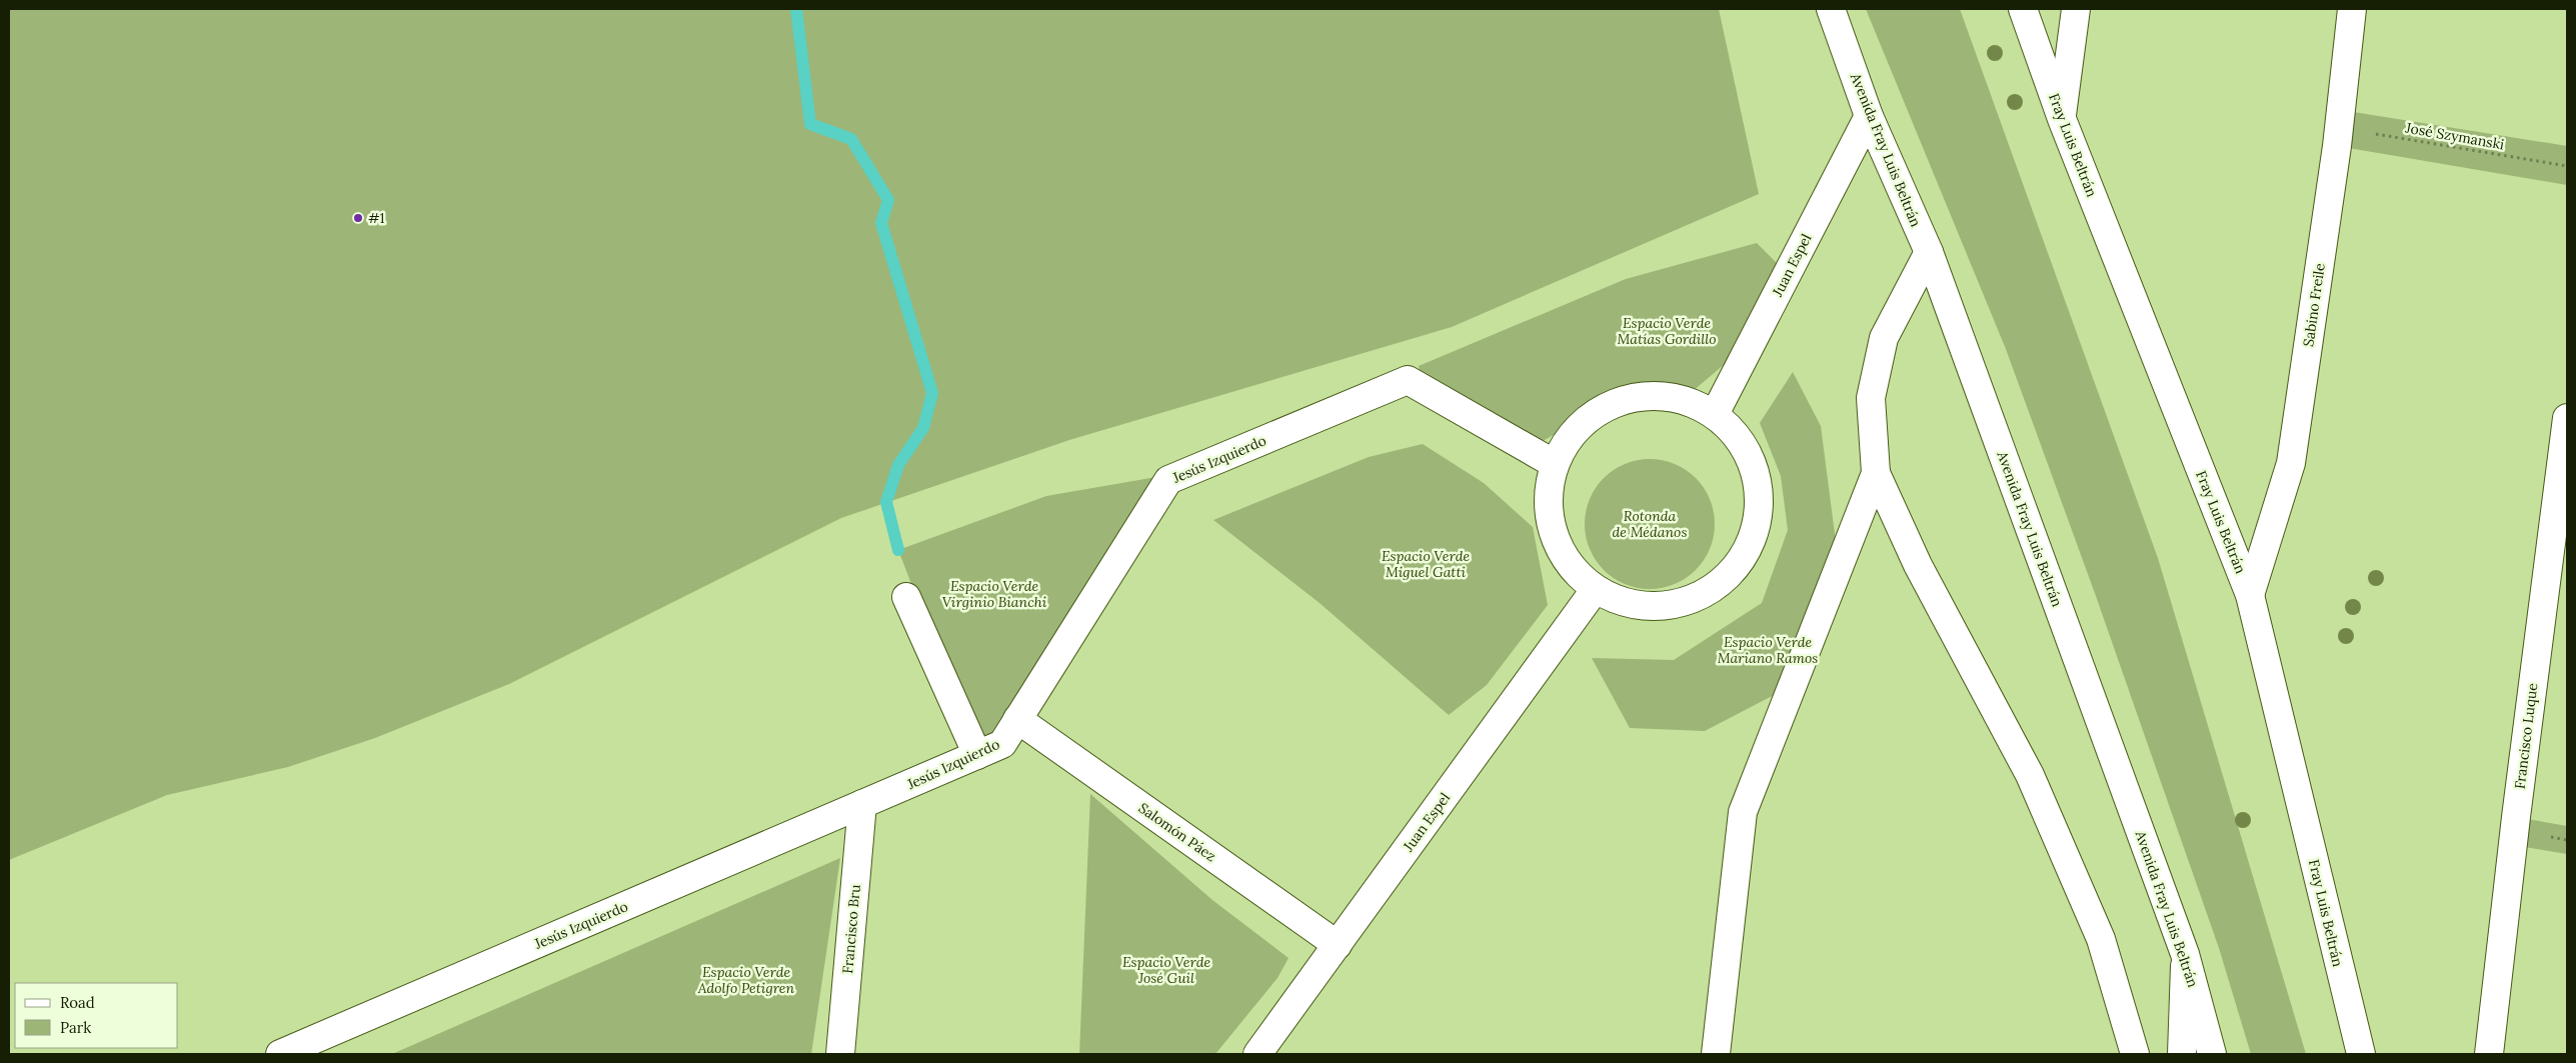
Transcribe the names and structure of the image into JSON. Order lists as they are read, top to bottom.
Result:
{
  "streets": {
    "street": [
      "Fray Luis Beltrán",
      "Avenida Fray Luis Beltrán",
      "Juan Espel",
      "Sabino Freile",
      "Jesús Izquierdo",
      "Francisco Luque",
      "Salomón Páez",
      "Francisco Bru"
    ],
    "path": ["José Szymanski"]
  },
  "crossings": [
    ["José Szymanski", "Sabino Freile"],
    ["Fray Luis Beltrán", "Sabino Freile"],
    ["Avenida Fray Luis Beltrán", "Juan Espel"],
    ["Juan Espel", "Salomón Páez"],
    ["Jesús Izquierdo", "Salomón Páez"],
    ["Jesús Izquierdo", "Francisco Bru"]
  ],
  "parks": [
    "Espacio Verde Matías Gordillo",
    "Rotonda de Médanos",
    "Espacio Verde Miguel Gatti",
    "Espacio Verde Virginio Bianchi",
    "Espacio Verde Mariano Ramos",
    "Espacio Verde José Guil",
    "Espacio Verde Adolfo Petigren"
  ],
  "places": ["#1"],
  "legend": ["Road", "Park"]
}
